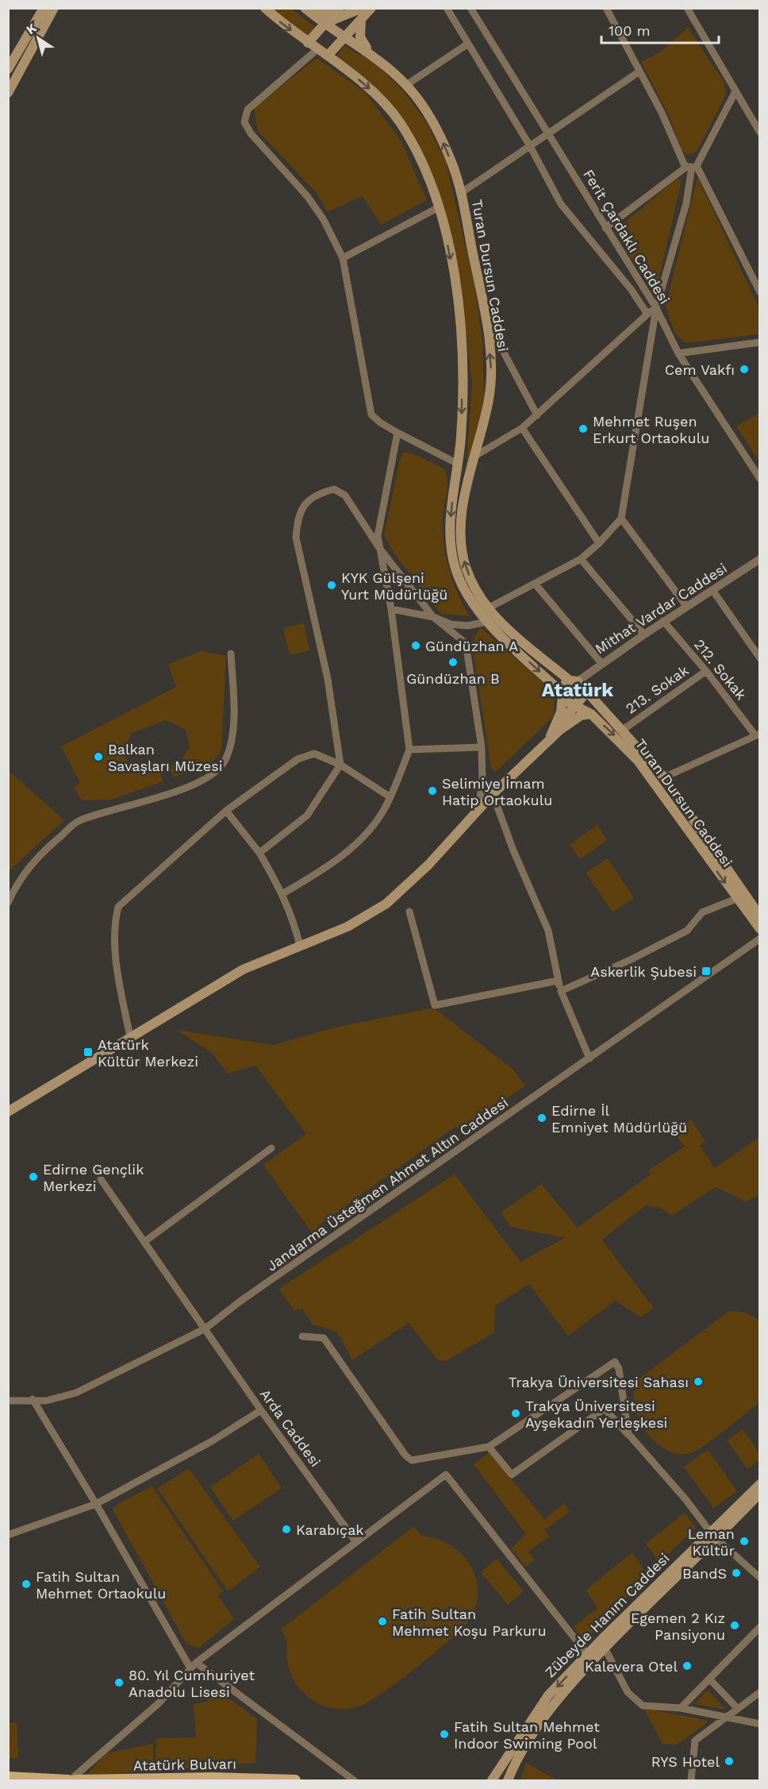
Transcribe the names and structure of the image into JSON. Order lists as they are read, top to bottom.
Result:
{
  "streets": {
    "main road": ["Turan Dursun Caddesi", "Zübeyde Hanım Caddesi", "Atatürk Bulvarı"],
    "street": [
      "Ferit Çardaklı Caddesi",
      "Mithat Vardar Caddesi",
      "212. Sokak",
      "213. Sokak",
      "Jandarma Üsteğmen Ahmet Altın Caddesi",
      "Arda Caddesi"
    ]
  },
  "crossings": [
    ["Turan Dursun Caddesi", "Mithat Vardar Caddesi"],
    ["Turan Dursun Caddesi", "213. Sokak"],
    ["Mithat Vardar Caddesi", "212. Sokak"],
    ["212. Sokak", "213. Sokak"],
    ["Jandarma Üsteğmen Ahmet Altın Caddesi", "Arda Caddesi"]
  ],
  "districts": ["Atatürk"],
  "places": {
    "other": [
      "Cem Vakfı",
      "Mehmet Ruşen Erkurt Ortaokulu",
      "KYK Gülşeni Yurt Müdürlüğü",
      "Gündüzhan A",
      "Gündüzhan B",
      "Balkan Savaşları Müzesi",
      "Selimiye İmam Hatip Ortaokulu",
      "Edirne İl Emniyet Müdürlüğü",
      "Edirne Gençlik Merkezi",
      "Trakya Üniversitesi Sahası",
      "Trakya Üniversitesi Ayşekadın Yerleşkesi",
      "Karabıçak",
      "Leman Kültür",
      "BandS",
      "Fatih Sultan Mehmet Ortaokulu",
      "Fatih Sultan Mehmet Koşu Parkuru",
      "Egemen 2 Kız Pansiyonu",
      "Kalevera Otel",
      "80. Yıl Cumhuriyet Anadolu Lisesi",
      "Fatih Sultan Mehmet Indoor Swiming Pool",
      "RYS Hotel"
    ],
    "transit": ["Askerlik Şubesi", "Atatürk Kültür Merkezi"]
  },
  "scale_bar": "100 m",
  "north": "top left"
}
